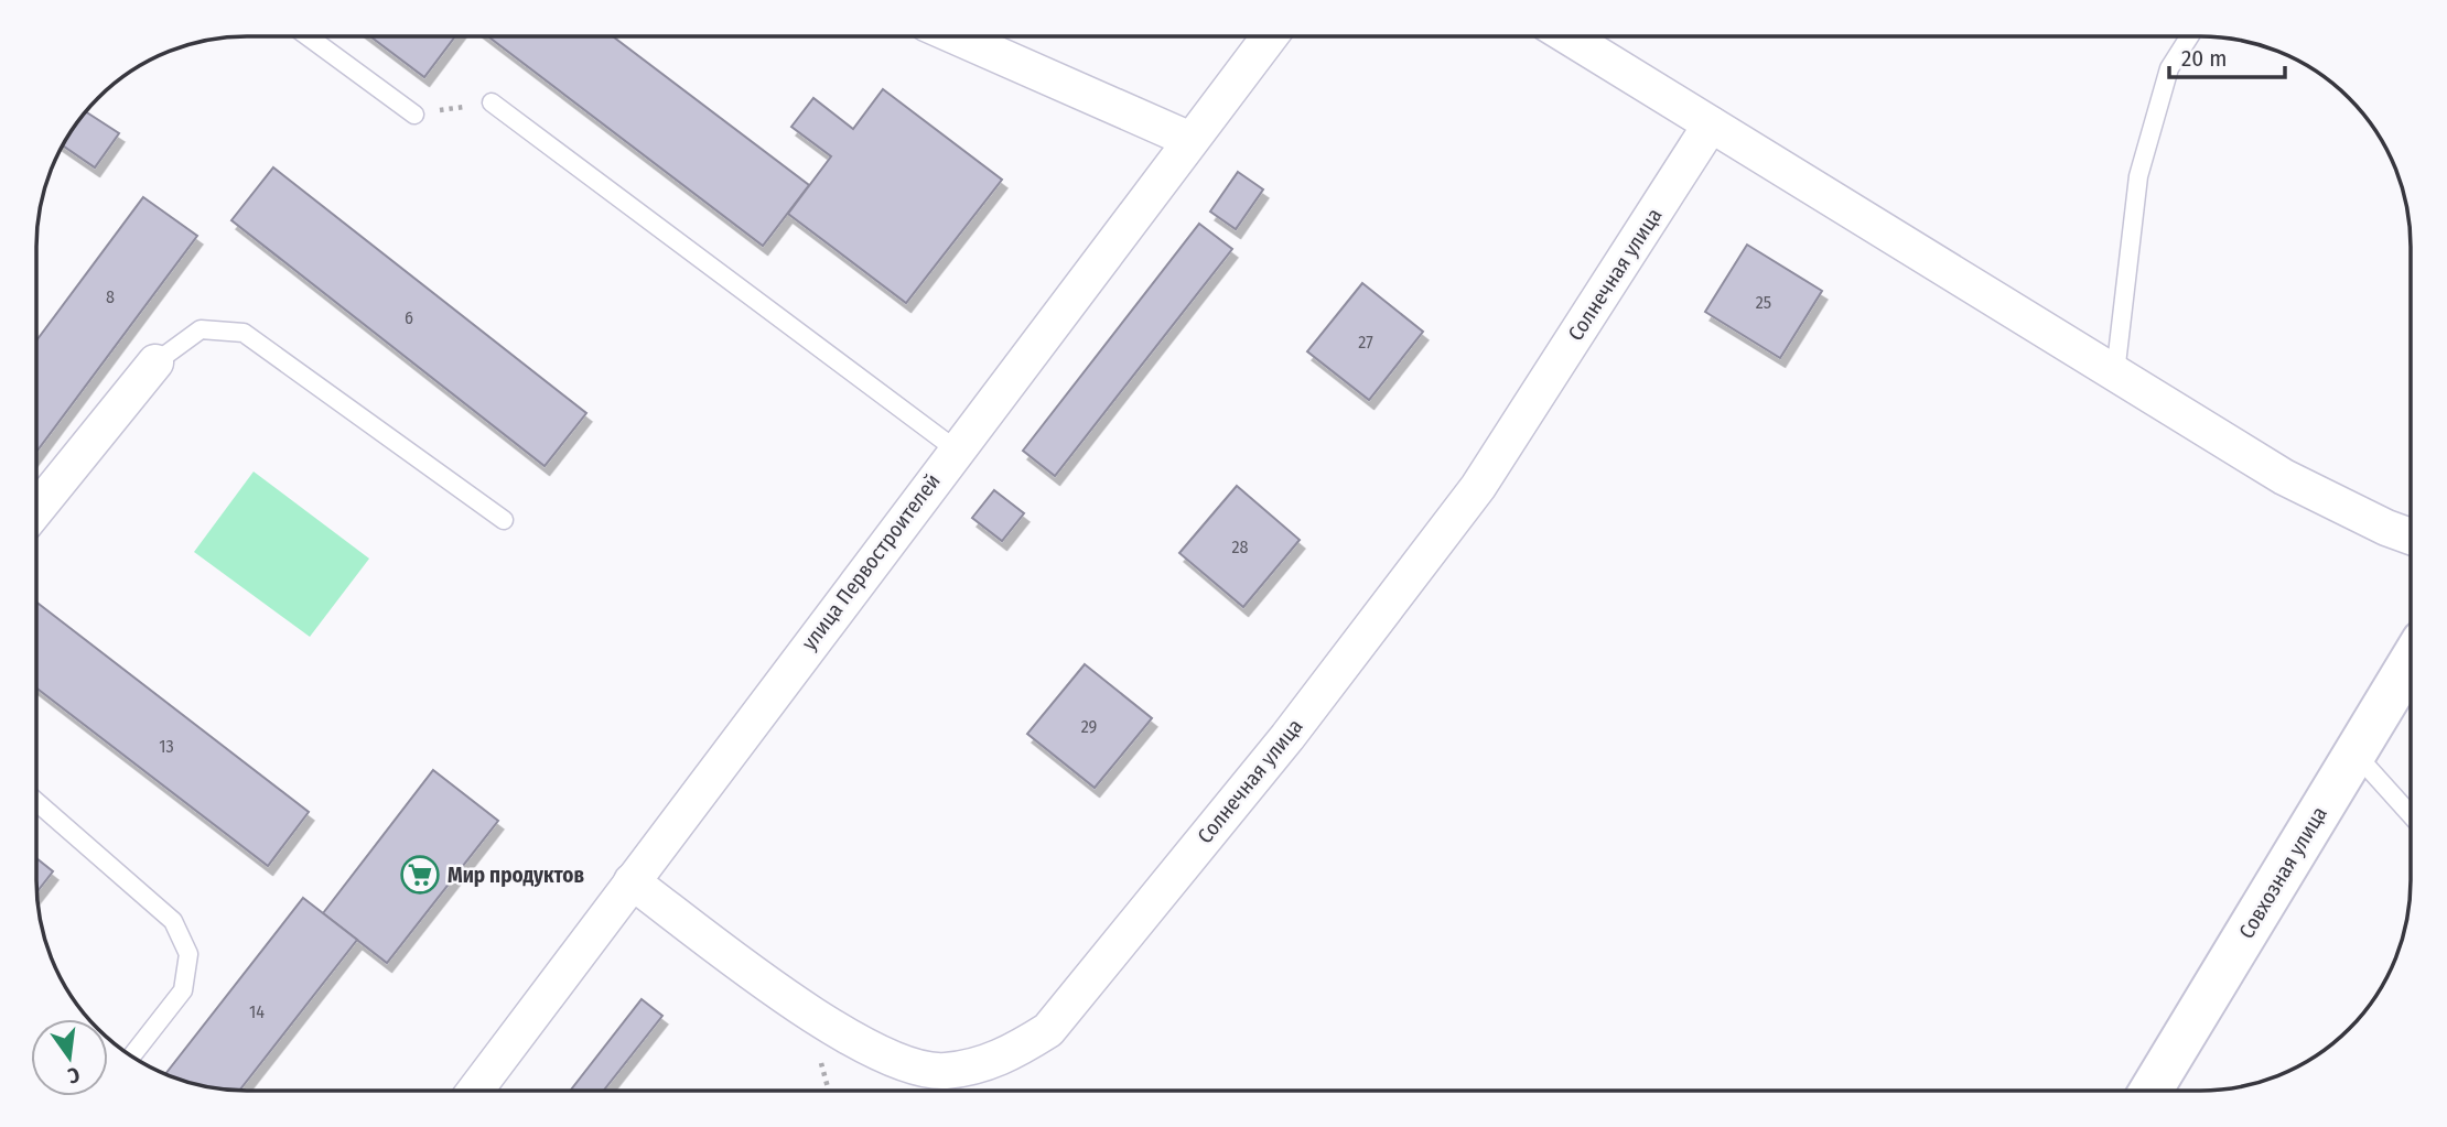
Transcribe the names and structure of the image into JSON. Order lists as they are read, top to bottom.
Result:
{
  "streets": {
    "main road": ["Совхозная улица"],
    "street": ["Солнечная улица", "улица Первостроителей"]
  },
  "crossings": [
    ["Солнечная улица", "улица Первостроителей"]
  ],
  "places": {
    "supermarket": ["Мир продуктов"]
  },
  "house_numbers": [
    "8",
    "25",
    "6",
    "27",
    "28",
    "29",
    "13",
    "14"
  ],
  "scale_bar": "20 m",
  "north": "bottom"
}
